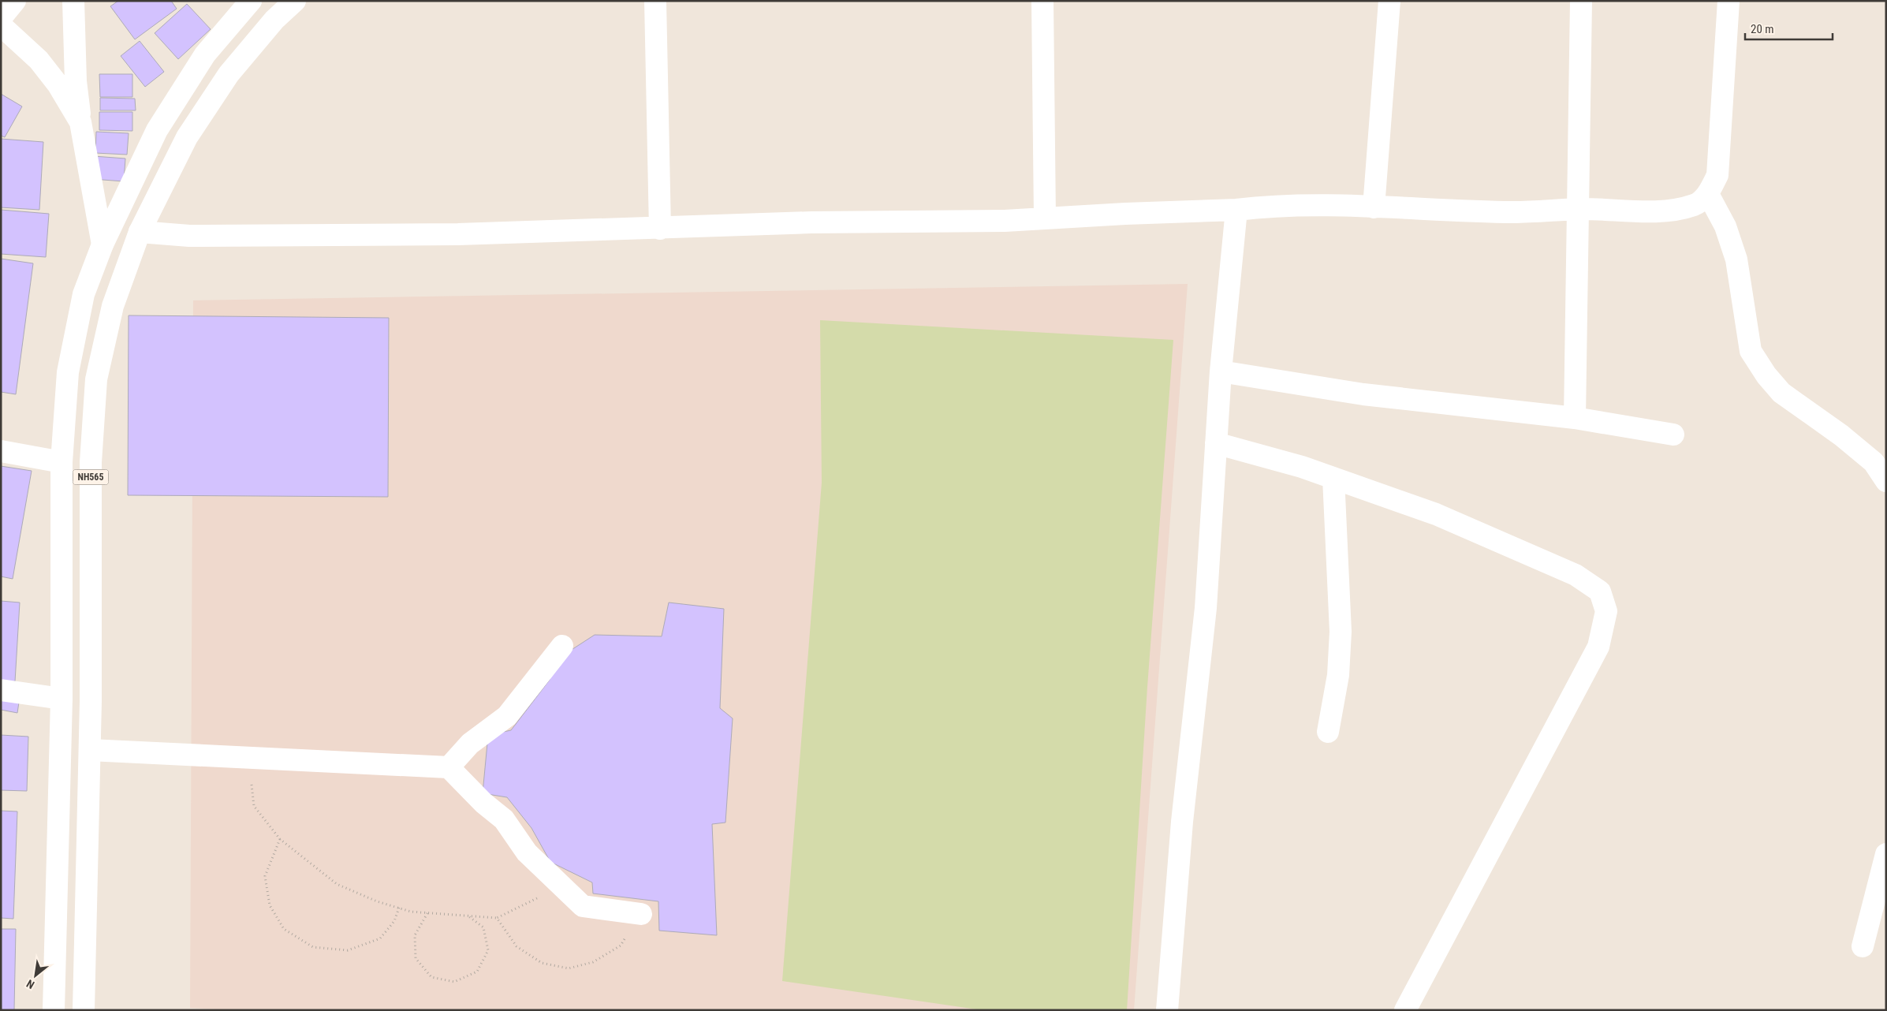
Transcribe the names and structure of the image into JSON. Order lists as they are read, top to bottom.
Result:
{
  "streets": {
    "main road": ["NH565"]
  },
  "scale_bar": "20 m",
  "north": "bottom left"
}
